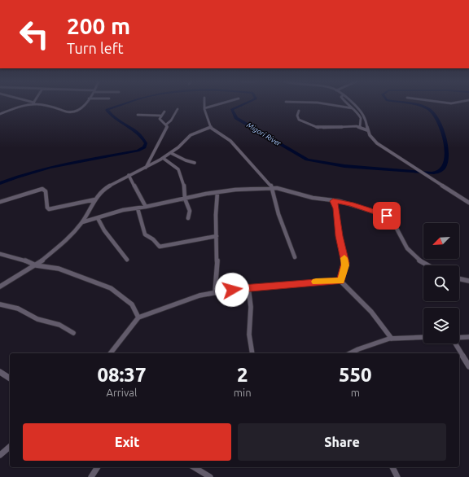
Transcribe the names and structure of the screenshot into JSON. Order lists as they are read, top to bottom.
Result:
{
  "water": ["Migori River"],
  "north": "bottom left",
  "page": {
    "turn": ["200 m", "Turn left"],
    "eta": [
      "08:37",
      "Arrival",
      "2",
      "min",
      "550",
      "m"
    ],
    "buttons": ["Exit", "Share"]
  }
}
